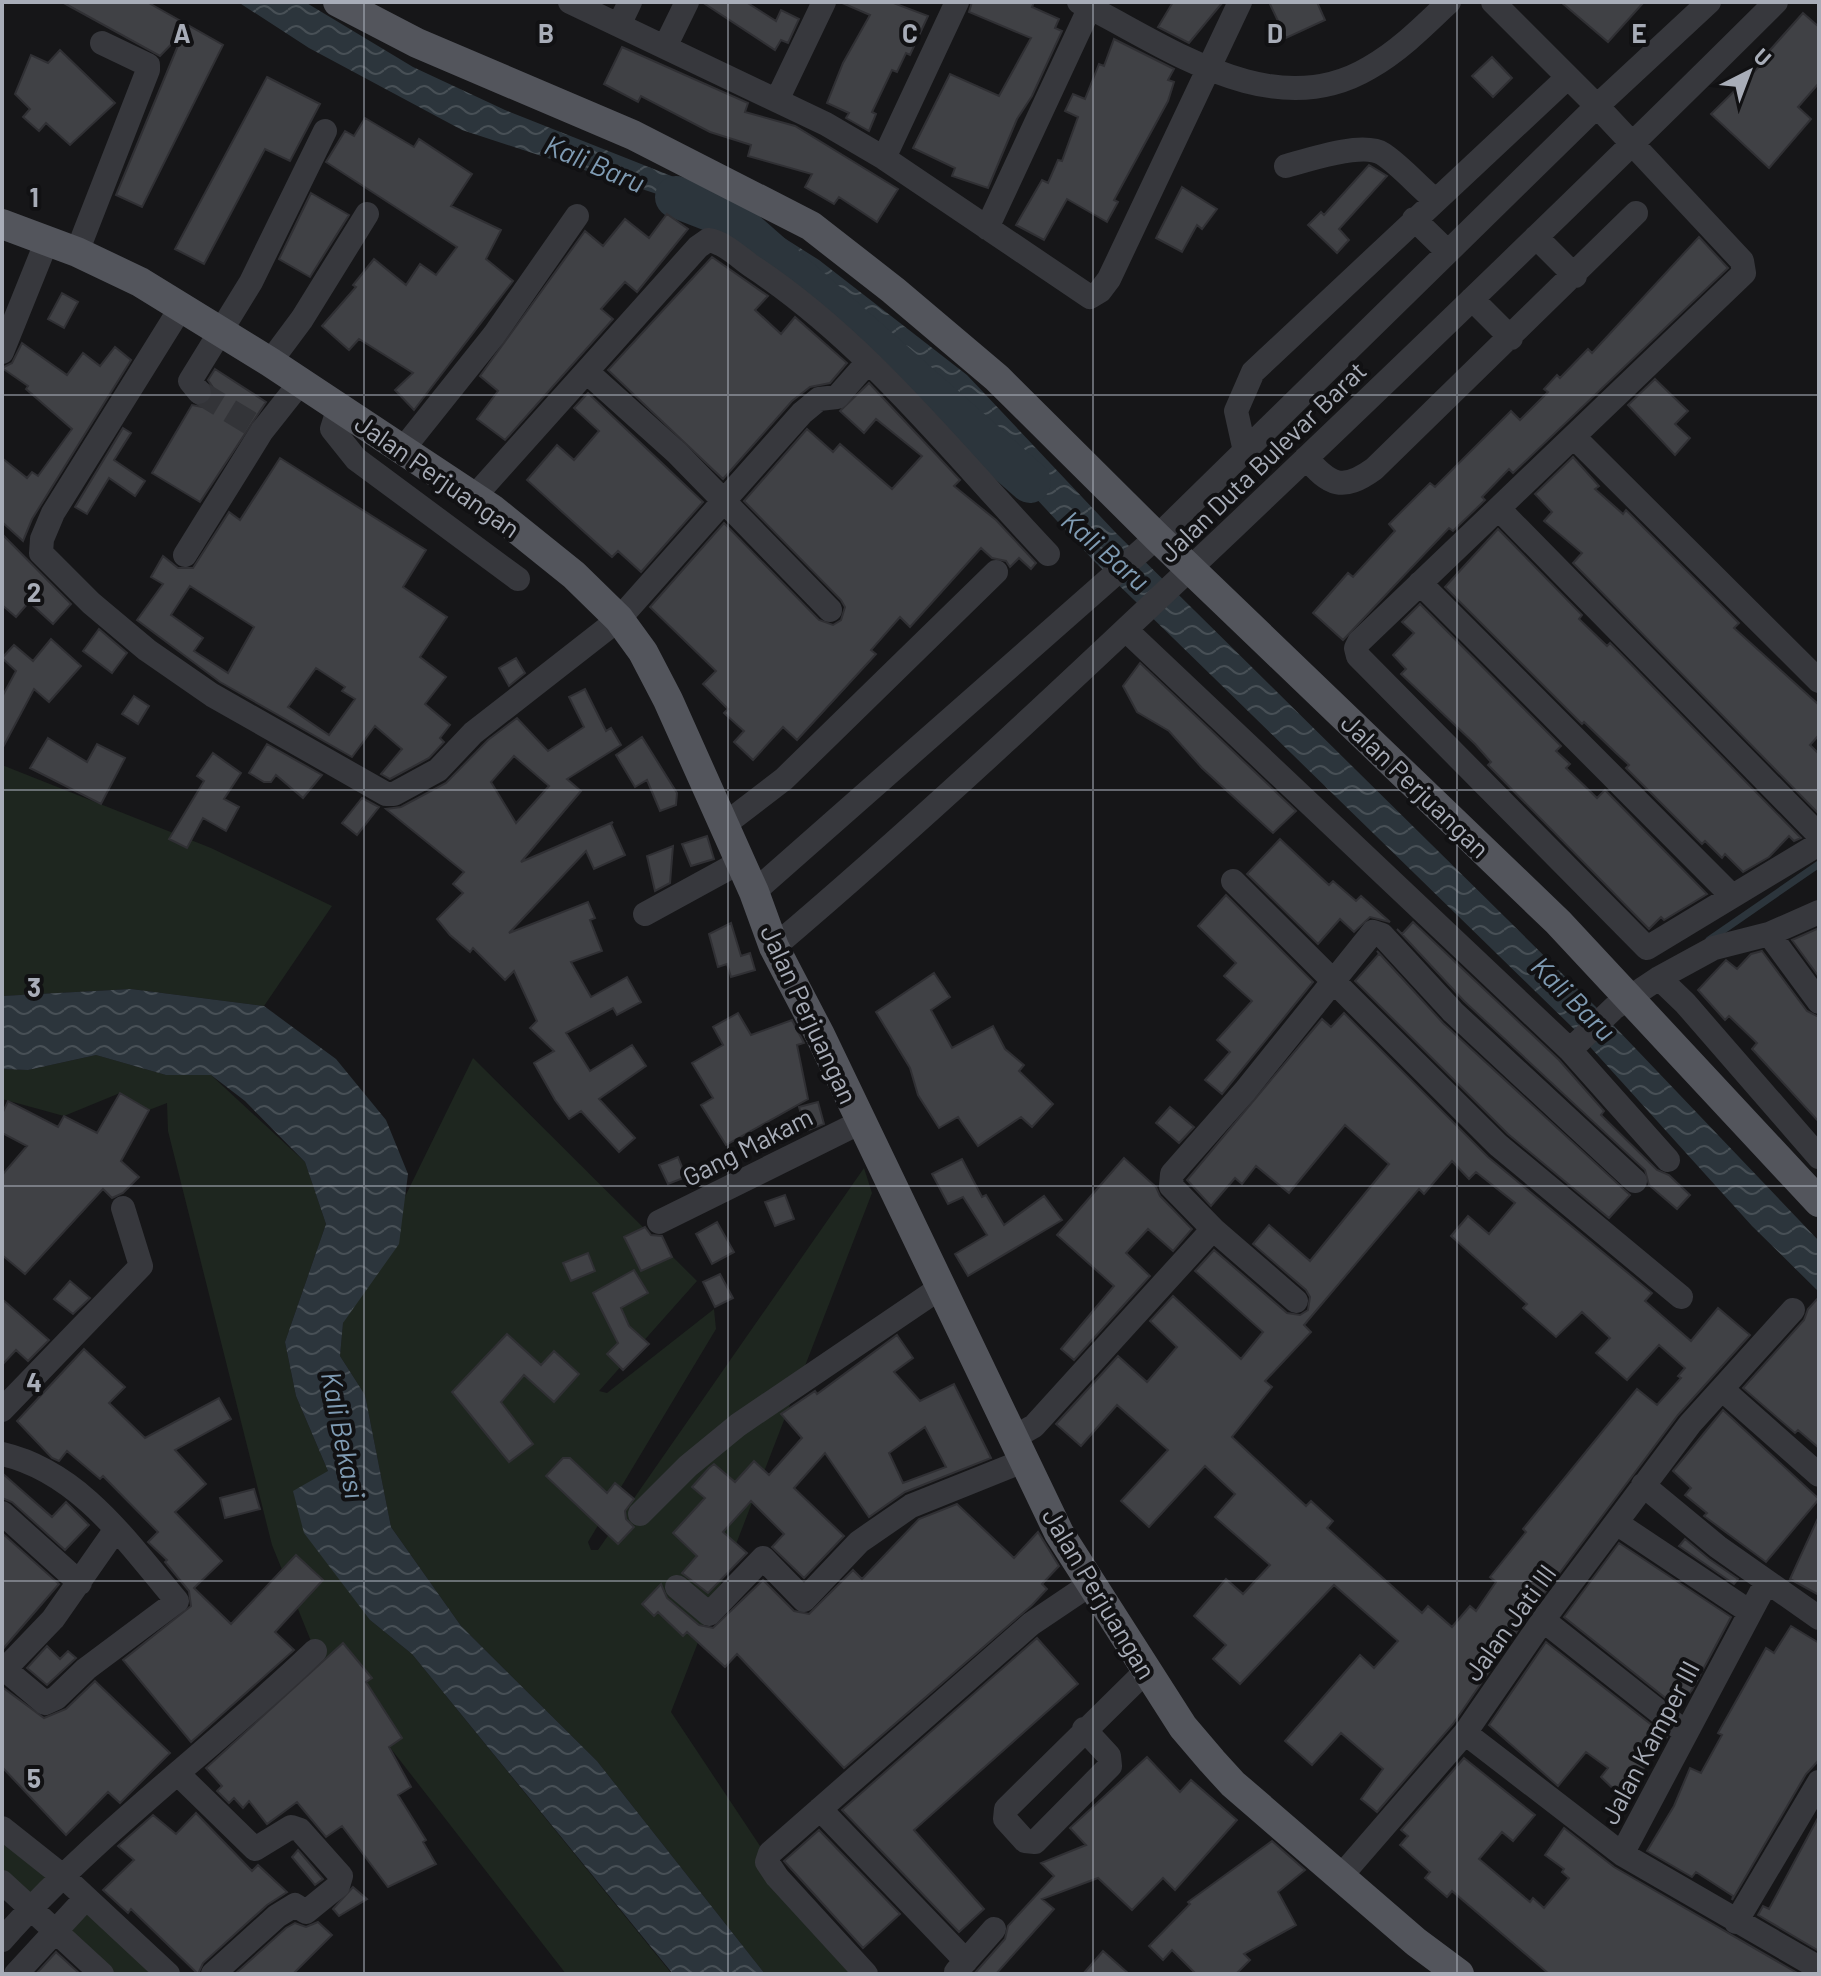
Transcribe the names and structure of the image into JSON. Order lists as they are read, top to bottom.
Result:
{
  "streets": {
    "main road": ["Jalan Perjuangan"],
    "street": [
      "Jalan Duta Bulevar Barat",
      "Gang Makam",
      "Jalan Jati III",
      "Jalan Kamper III"
    ]
  },
  "crossings": [
    ["Jalan Duta Bulevar Barat", "Jalan Perjuangan"],
    ["Jalan Perjuangan", "Gang Makam"],
    ["Jalan Perjuangan", "Jalan Jati III"]
  ],
  "water": ["Kali Baru", "Kali Bekasi"],
  "north": "top right",
  "grid": {
    "columns": [
      "A",
      "B",
      "C",
      "D",
      "E"
    ],
    "rows": [
      "1",
      "2",
      "3",
      "4",
      "5"
    ]
  }
}
